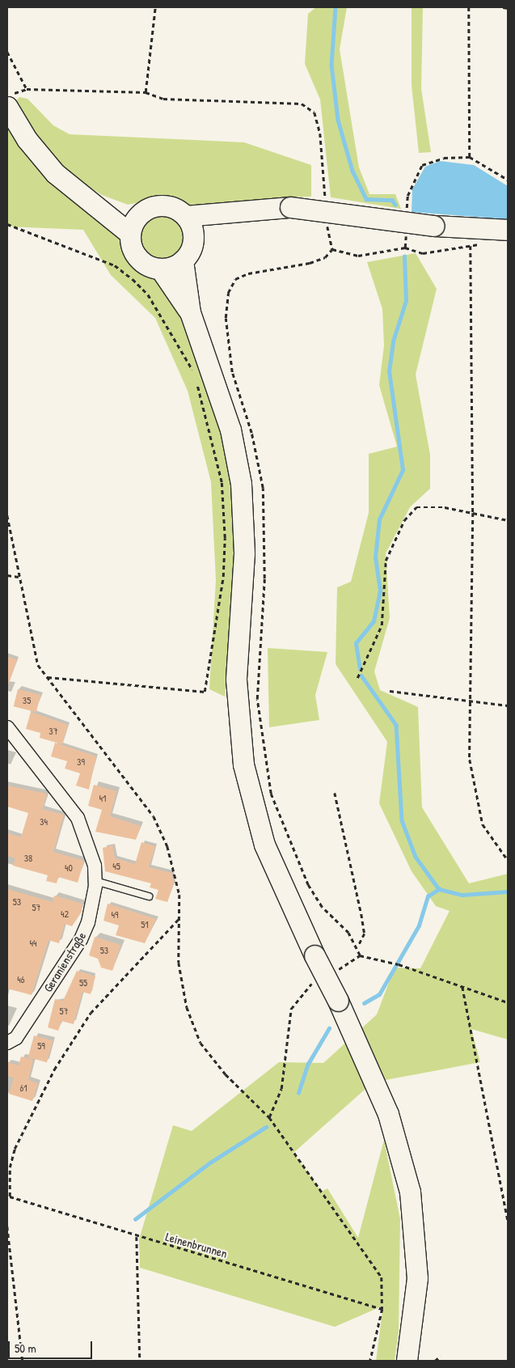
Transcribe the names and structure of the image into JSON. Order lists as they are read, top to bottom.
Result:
{
  "streets": {
    "street": ["Geranienstraße"],
    "path": ["Leinenbrunnen"]
  },
  "house_numbers": [
    "35",
    "37",
    "39",
    "41",
    "34",
    "38",
    "45",
    "40",
    "53",
    "57",
    "42",
    "49",
    "51",
    "44",
    "53",
    "46",
    "55",
    "57",
    "59",
    "61"
  ],
  "scale_bar": "50 m"
}
